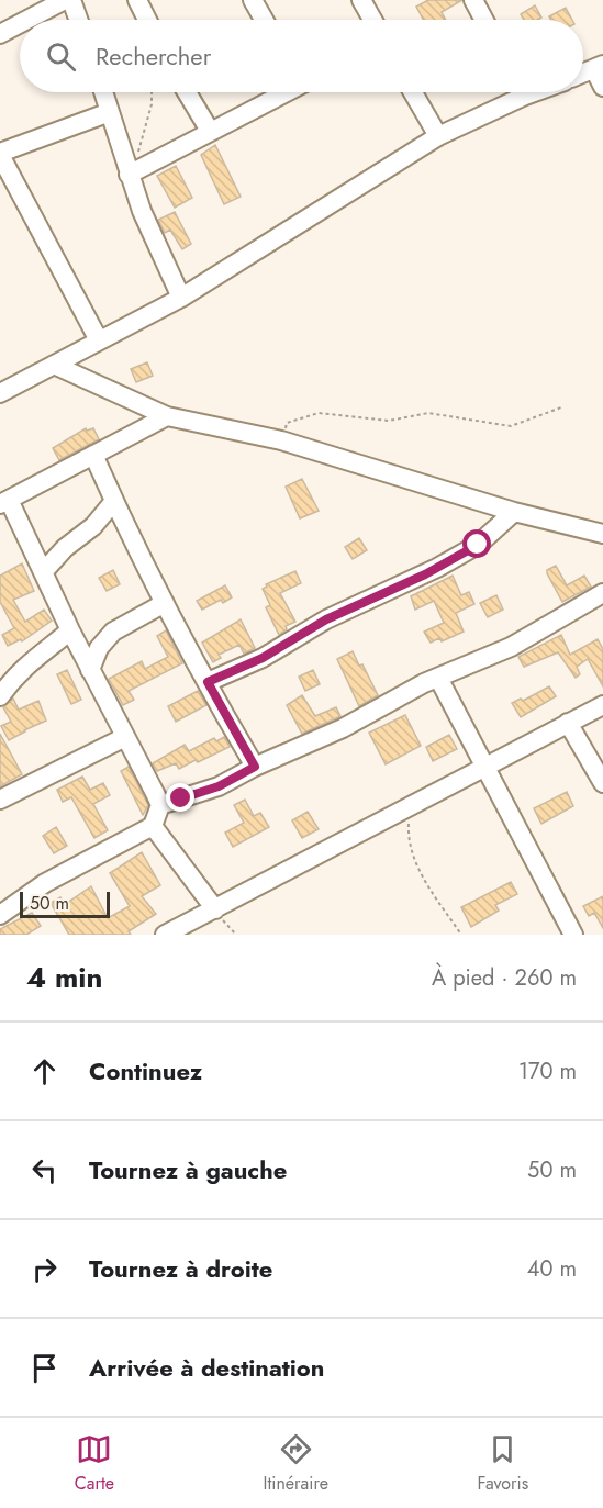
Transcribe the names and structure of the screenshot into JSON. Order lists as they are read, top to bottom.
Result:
{
  "scale_bar": "50 m",
  "page": {
    "search": "Rechercher",
    "scale": "50 m",
    "heading": ["4 min", "À pied · 260 m"],
    "list": [
      ["Continuez", "170 m"],
      ["Tournez à gauche", "50 m"],
      ["Tournez à droite", "40 m"],
      "Arrivée à destination"
    ],
    "nav": ["Carte", "Itinéraire", "Favoris"]
  }
}
